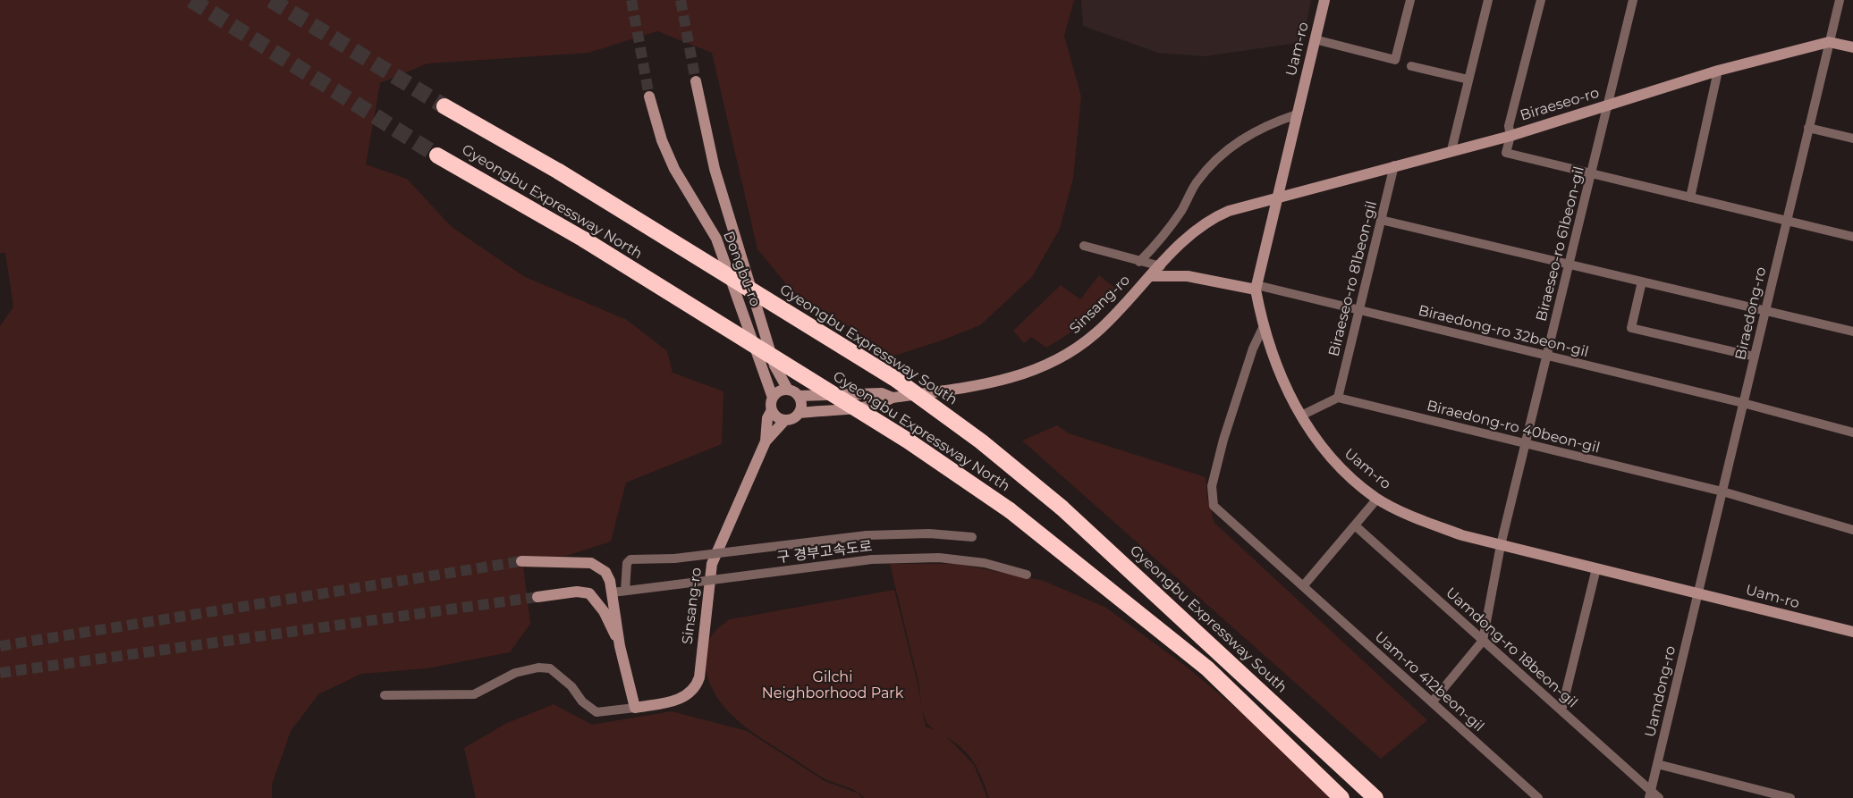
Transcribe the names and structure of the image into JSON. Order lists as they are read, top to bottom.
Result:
{
  "streets": {
    "highway": ["Gyeongbu Expressway North", "Gyeongbu Expressway South"],
    "main road": [
      "Uam-ro",
      "Biraeseo-ro",
      "Dongbu-ro",
      "Sinsang-ro"
    ],
    "street": [
      "Biraeseo-ro 61beon-gil",
      "Biraeseo-ro 81beon-gil",
      "Biraedong-ro",
      "Biraedong-ro 32beon-gil",
      "Biraedong-ro 40beon-gil",
      "구 경부고속도로",
      "Uamdong-ro 18beon-gil",
      "Uam-ro 412beon-gil",
      "Uamdong-ro"
    ]
  },
  "crossings": [
    ["Uam-ro", "Biraeseo-ro"],
    ["Uam-ro", "Biraeseo-ro 61beon-gil"],
    ["Uam-ro", "Sinsang-ro"],
    ["Uam-ro", "Biraedong-ro"],
    ["Uam-ro", "Biraedong-ro 32beon-gil"],
    ["Uam-ro", "Uam-ro 412beon-gil"],
    ["Uam-ro", "Uamdong-ro"],
    ["Biraeseo-ro", "Biraeseo-ro 61beon-gil"],
    ["Biraeseo-ro", "Biraeseo-ro 81beon-gil"],
    ["Biraeseo-ro", "Sinsang-ro"],
    ["Biraeseo-ro", "Biraedong-ro"],
    ["Biraeseo-ro 61beon-gil", "Biraedong-ro 32beon-gil"],
    ["Biraeseo-ro 61beon-gil", "Biraedong-ro 40beon-gil"],
    ["Biraeseo-ro 61beon-gil", "Uamdong-ro 18beon-gil"],
    ["Biraeseo-ro 81beon-gil", "Biraedong-ro 32beon-gil"],
    ["Biraeseo-ro 81beon-gil", "Biraedong-ro 40beon-gil"],
    ["Biraedong-ro", "Biraedong-ro 32beon-gil"],
    ["Biraedong-ro", "Biraedong-ro 40beon-gil"],
    ["Biraedong-ro", "Uamdong-ro"],
    ["Uamdong-ro 18beon-gil", "Uamdong-ro"]
  ],
  "parks": ["Gilchi Neighborhood Park"]
}
